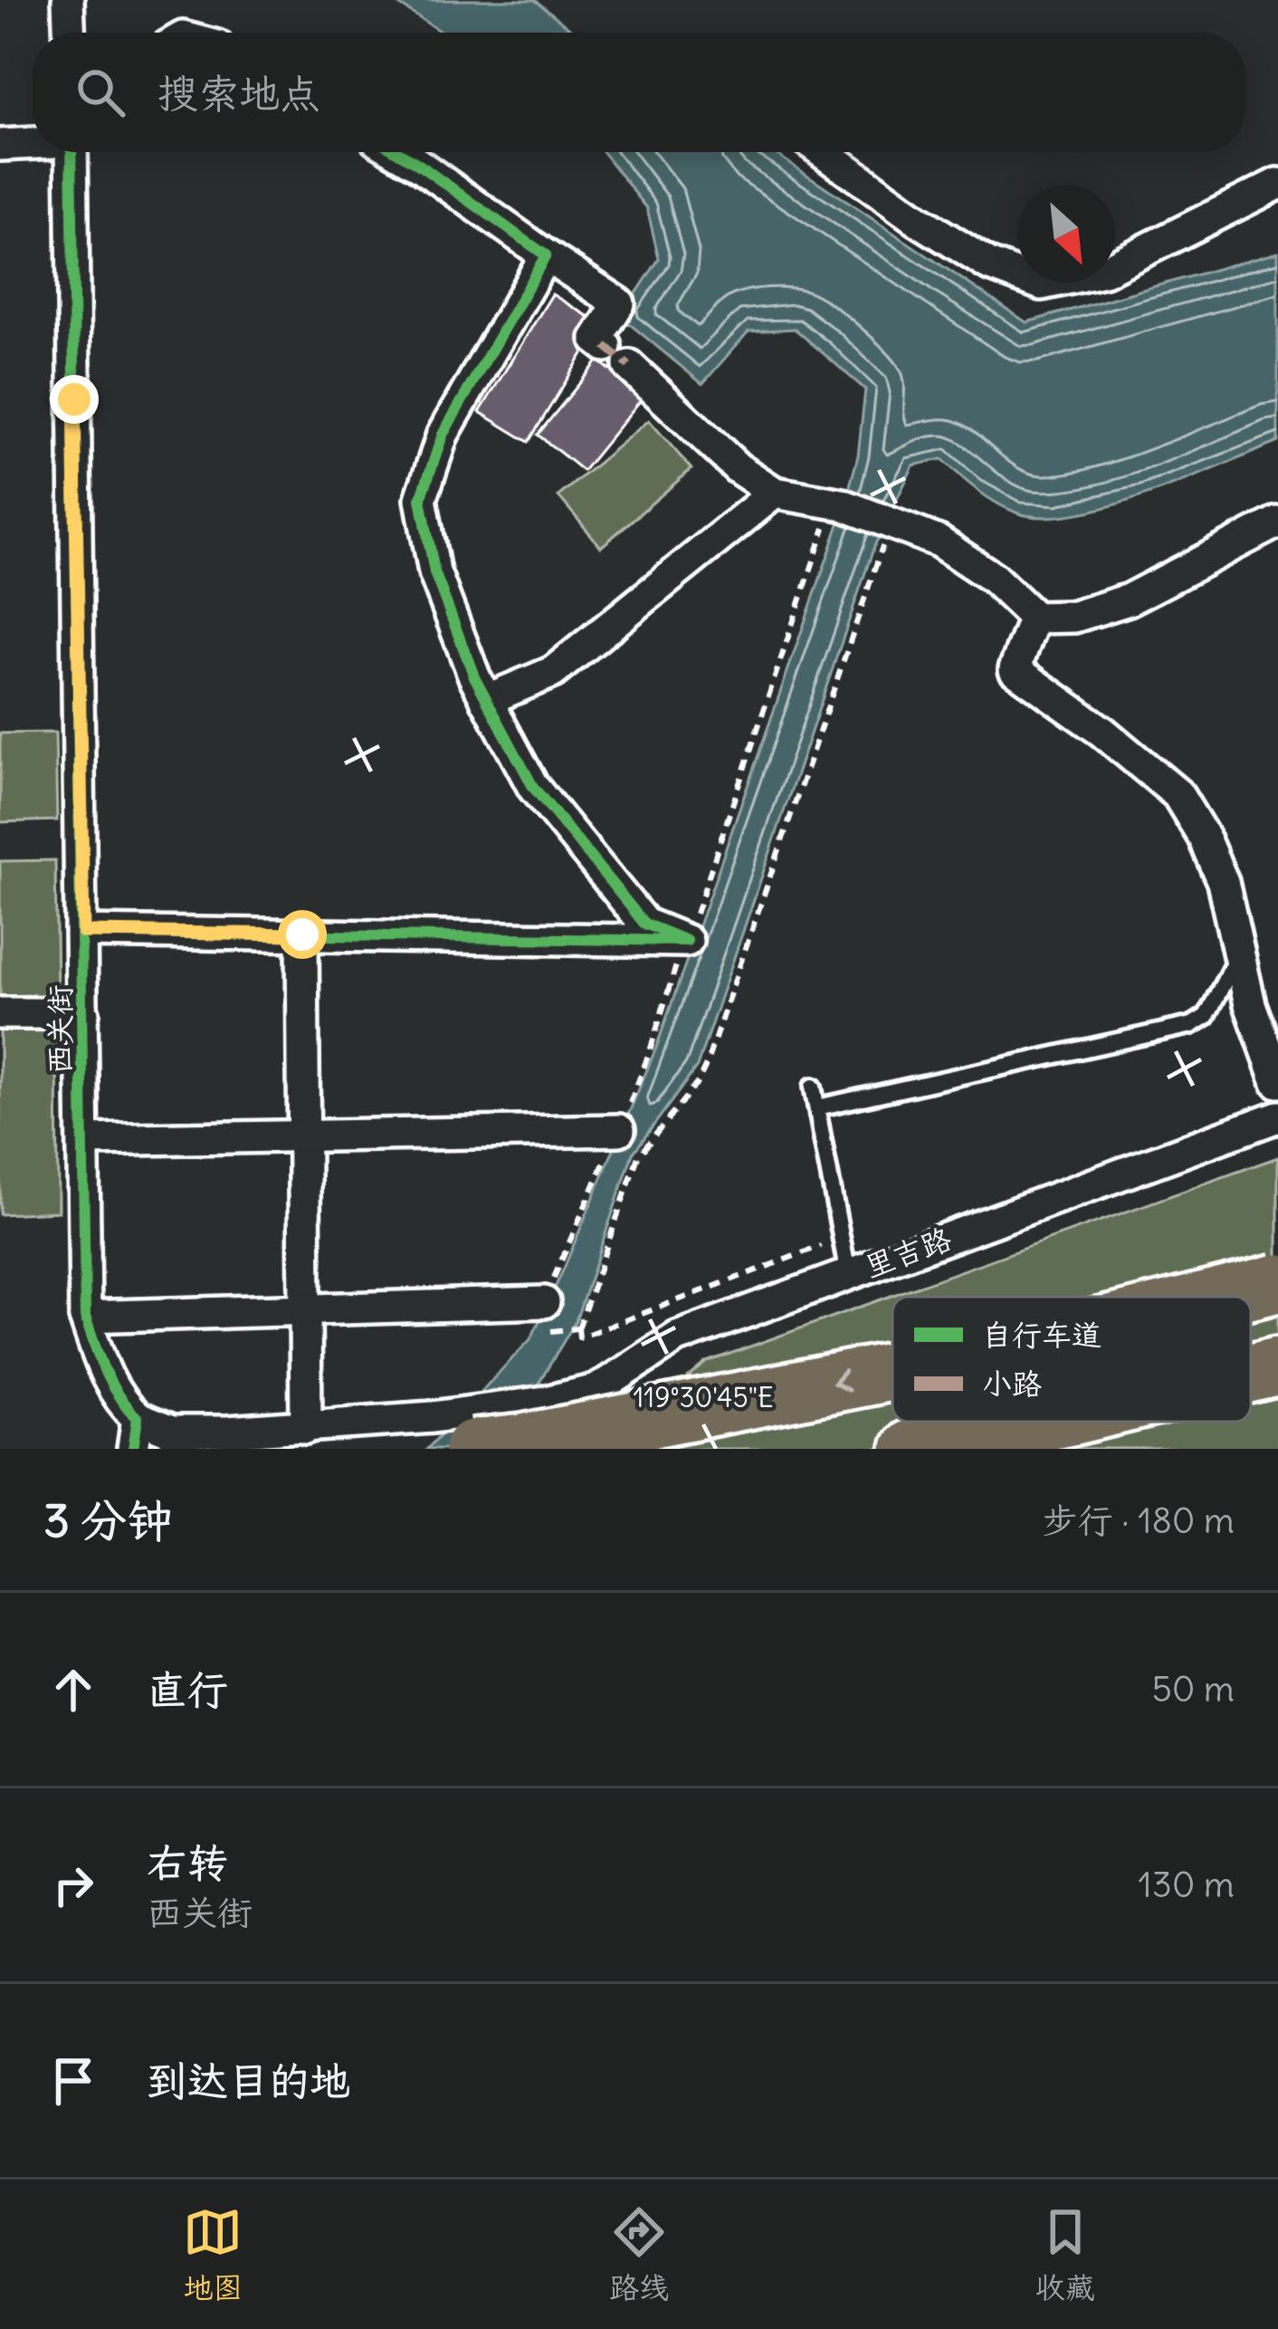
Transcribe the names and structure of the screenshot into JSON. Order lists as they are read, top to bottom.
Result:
{
  "streets": {
    "street": ["西关街", "里吉路"]
  },
  "crossings": [
    ["西关街", "里吉路"]
  ],
  "legend": ["自行车道", "小路"],
  "north": "bottom right",
  "page": {
    "search": "搜索地点",
    "heading": ["3 分钟", "步行 · 180 m"],
    "list": [
      ["直行", "50 m"],
      ["右转", "西关街", "130 m"],
      "到达目的地"
    ],
    "nav": ["地图", "路线", "收藏"]
  },
  "coordinates": ["119°30'45\"E"]
}
